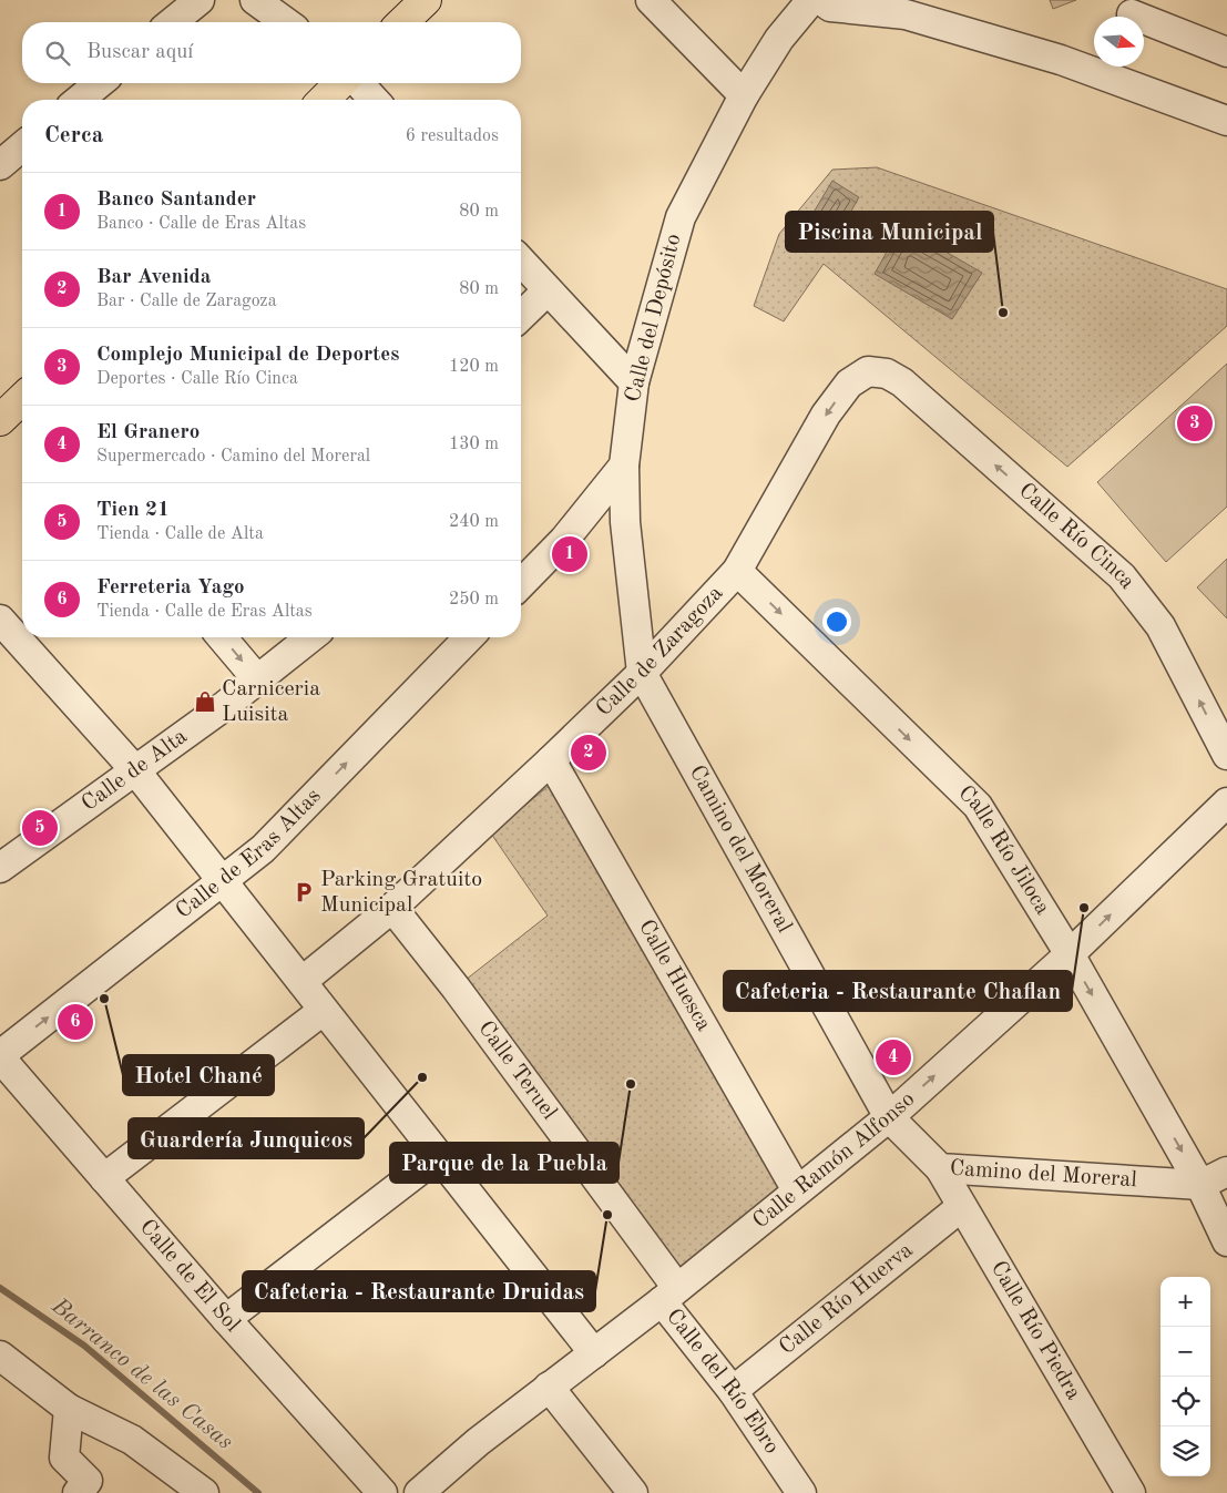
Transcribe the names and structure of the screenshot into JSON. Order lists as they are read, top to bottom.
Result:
{
  "streets": {
    "street": [
      "Calle del Depósito",
      "Calle Río Cinca",
      "Calle de Zaragoza",
      "Calle de Alta",
      "Camino del Moreral",
      "Calle Río Jiloca",
      "Calle de Eras Altas",
      "Calle Huesca",
      "Calle Teruel",
      "Calle Ramón Alfonso",
      "Calle de El Sol",
      "Calle Río Huerva",
      "Calle Río Piedra",
      "Calle del Río Ebro"
    ]
  },
  "crossings": [
    ["Calle del Depósito", "Calle de Zaragoza"],
    ["Calle del Depósito", "Camino del Moreral"],
    ["Calle Río Cinca", "Calle de Zaragoza"],
    ["Calle de Zaragoza", "Camino del Moreral"],
    ["Calle de Zaragoza", "Calle Río Jiloca"],
    ["Calle de Zaragoza", "Calle Huesca"],
    ["Calle de Zaragoza", "Calle Teruel"],
    ["Camino del Moreral", "Calle Río Jiloca"],
    ["Camino del Moreral", "Calle Ramón Alfonso"],
    ["Camino del Moreral", "Calle Río Piedra"],
    ["Calle Río Jiloca", "Calle Ramón Alfonso"],
    ["Calle de Eras Altas", "Calle de El Sol"],
    ["Calle Huesca", "Calle Ramón Alfonso"],
    ["Calle Teruel", "Calle Ramón Alfonso"],
    ["Calle Teruel", "Calle del Río Ebro"],
    ["Calle Ramón Alfonso", "Calle del Río Ebro"],
    ["Calle Río Huerva", "Calle Río Piedra"],
    ["Calle Río Huerva", "Calle del Río Ebro"]
  ],
  "one_way": ["Calle Río Cinca", "Calle Río Jiloca", "Calle Ramón Alfonso"],
  "water": ["Barranco de las Casas"],
  "places": {
    "other": [
      "Piscina Municipal",
      "Cafeteria - Restaurante Chaflan",
      "Hotel Chané",
      "Guardería Junquicos",
      "Parque de la Puebla",
      "Cafeteria - Restaurante Druidas"
    ],
    "shop": ["Carniceria Luisita"],
    "parking": ["Parking Gratuito Municipal"]
  },
  "north": "right",
  "page": {
    "search": "Buscar aquí",
    "heading": ["Cerca", "6 resultados"],
    "list": [
      {
        "mark": "1",
        "name": "Banco Santander",
        "note": "Banco · Calle de Eras Altas",
        "value": "80 m"
      },
      {
        "mark": "2",
        "name": "Bar Avenida",
        "note": "Bar · Calle de Zaragoza",
        "value": "80 m"
      },
      {
        "mark": "3",
        "name": "Complejo Municipal de Deportes",
        "note": "Deportes · Calle Río Cinca",
        "value": "120 m"
      },
      {
        "mark": "4",
        "name": "El Granero",
        "note": "Supermercado · Camino del Moreral",
        "value": "130 m"
      },
      {
        "mark": "5",
        "name": "Tien 21",
        "note": "Tienda · Calle de Alta",
        "value": "240 m"
      },
      {
        "mark": "6",
        "name": "Ferreteria Yago",
        "note": "Tienda · Calle de Eras Altas",
        "value": "250 m"
      }
    ],
    "pins": [
      "3",
      "1",
      "2",
      "5",
      "6",
      "4"
    ],
    "map_buttons": ["+", "−"]
  }
}
